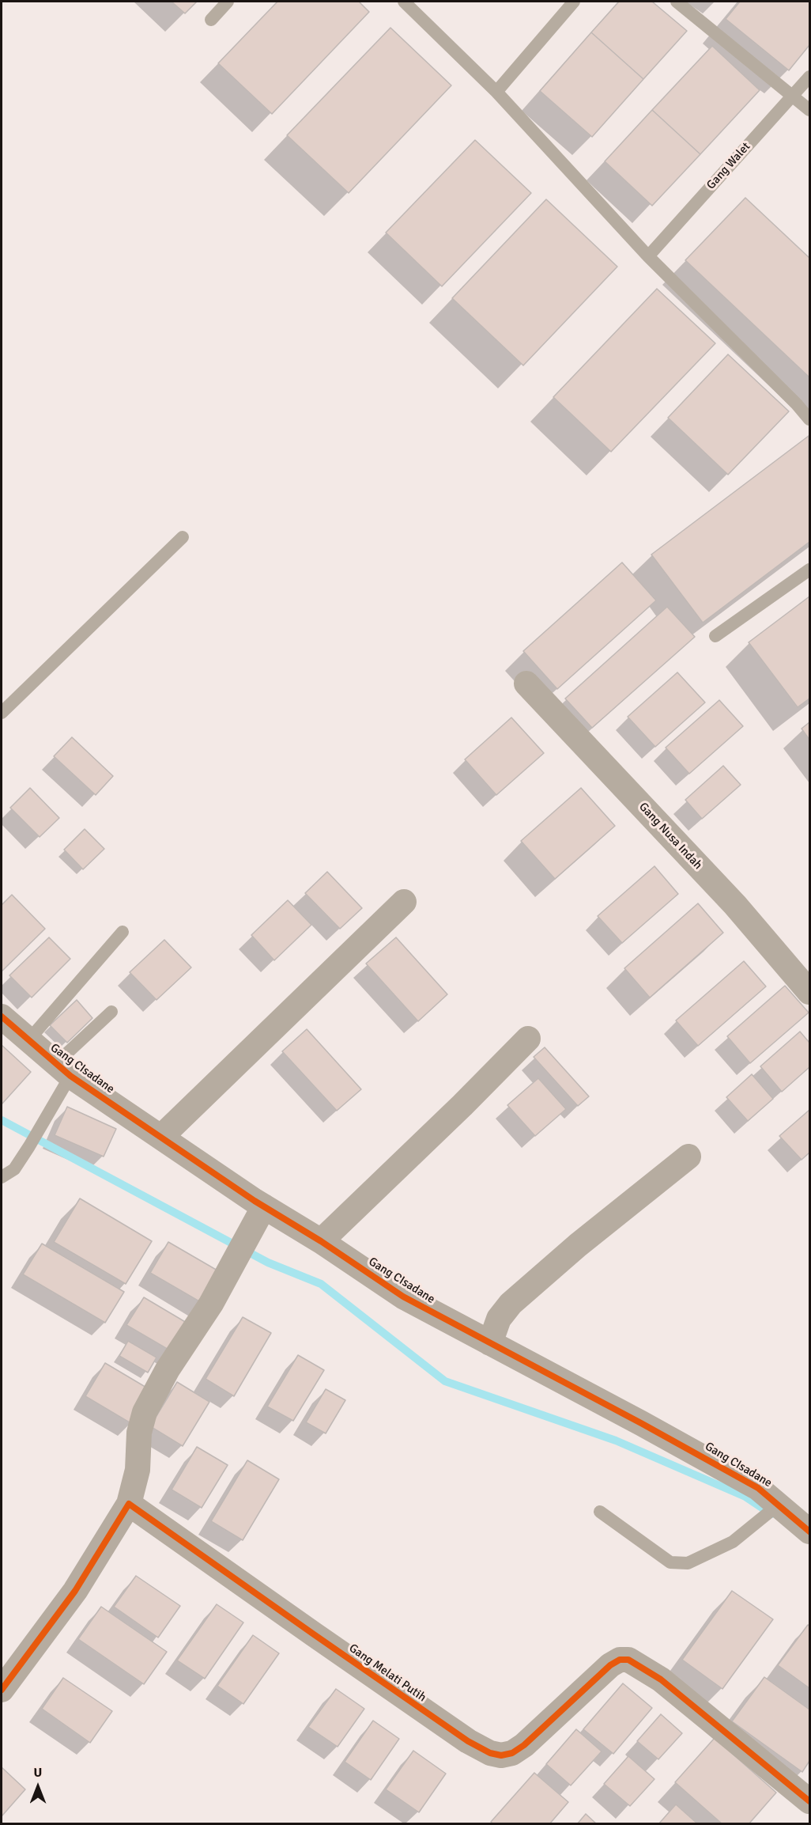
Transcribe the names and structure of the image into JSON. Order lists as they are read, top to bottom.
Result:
{
  "streets": {
    "street": ["Gang Nusa Indah", "Gang CIsadane", "Gang Melati Putih"],
    "lane": ["Gang Walet"]
  },
  "north": "top"
}
